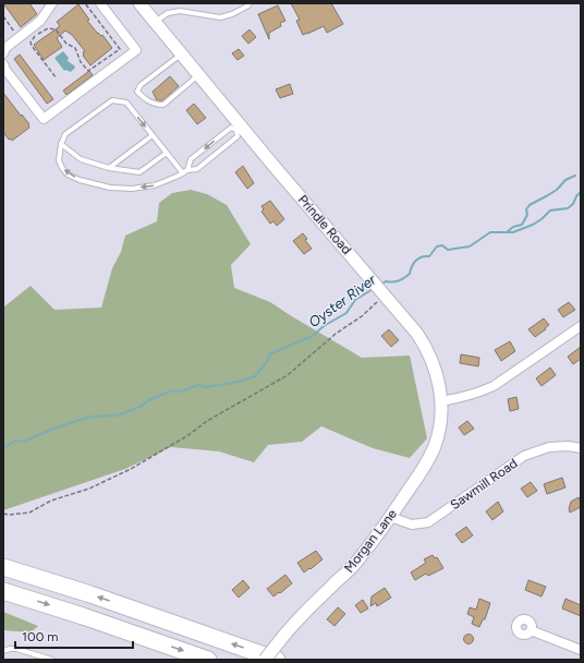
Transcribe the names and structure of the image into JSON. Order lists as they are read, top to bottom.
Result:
{
  "streets": {
    "street": ["Prindle Road", "Sawmill Road", "Morgan Lane"]
  },
  "crossings": [
    ["Prindle Road", "Morgan Lane"],
    ["Sawmill Road", "Morgan Lane"]
  ],
  "water": ["Oyster River"],
  "scale_bar": "100 m"
}
